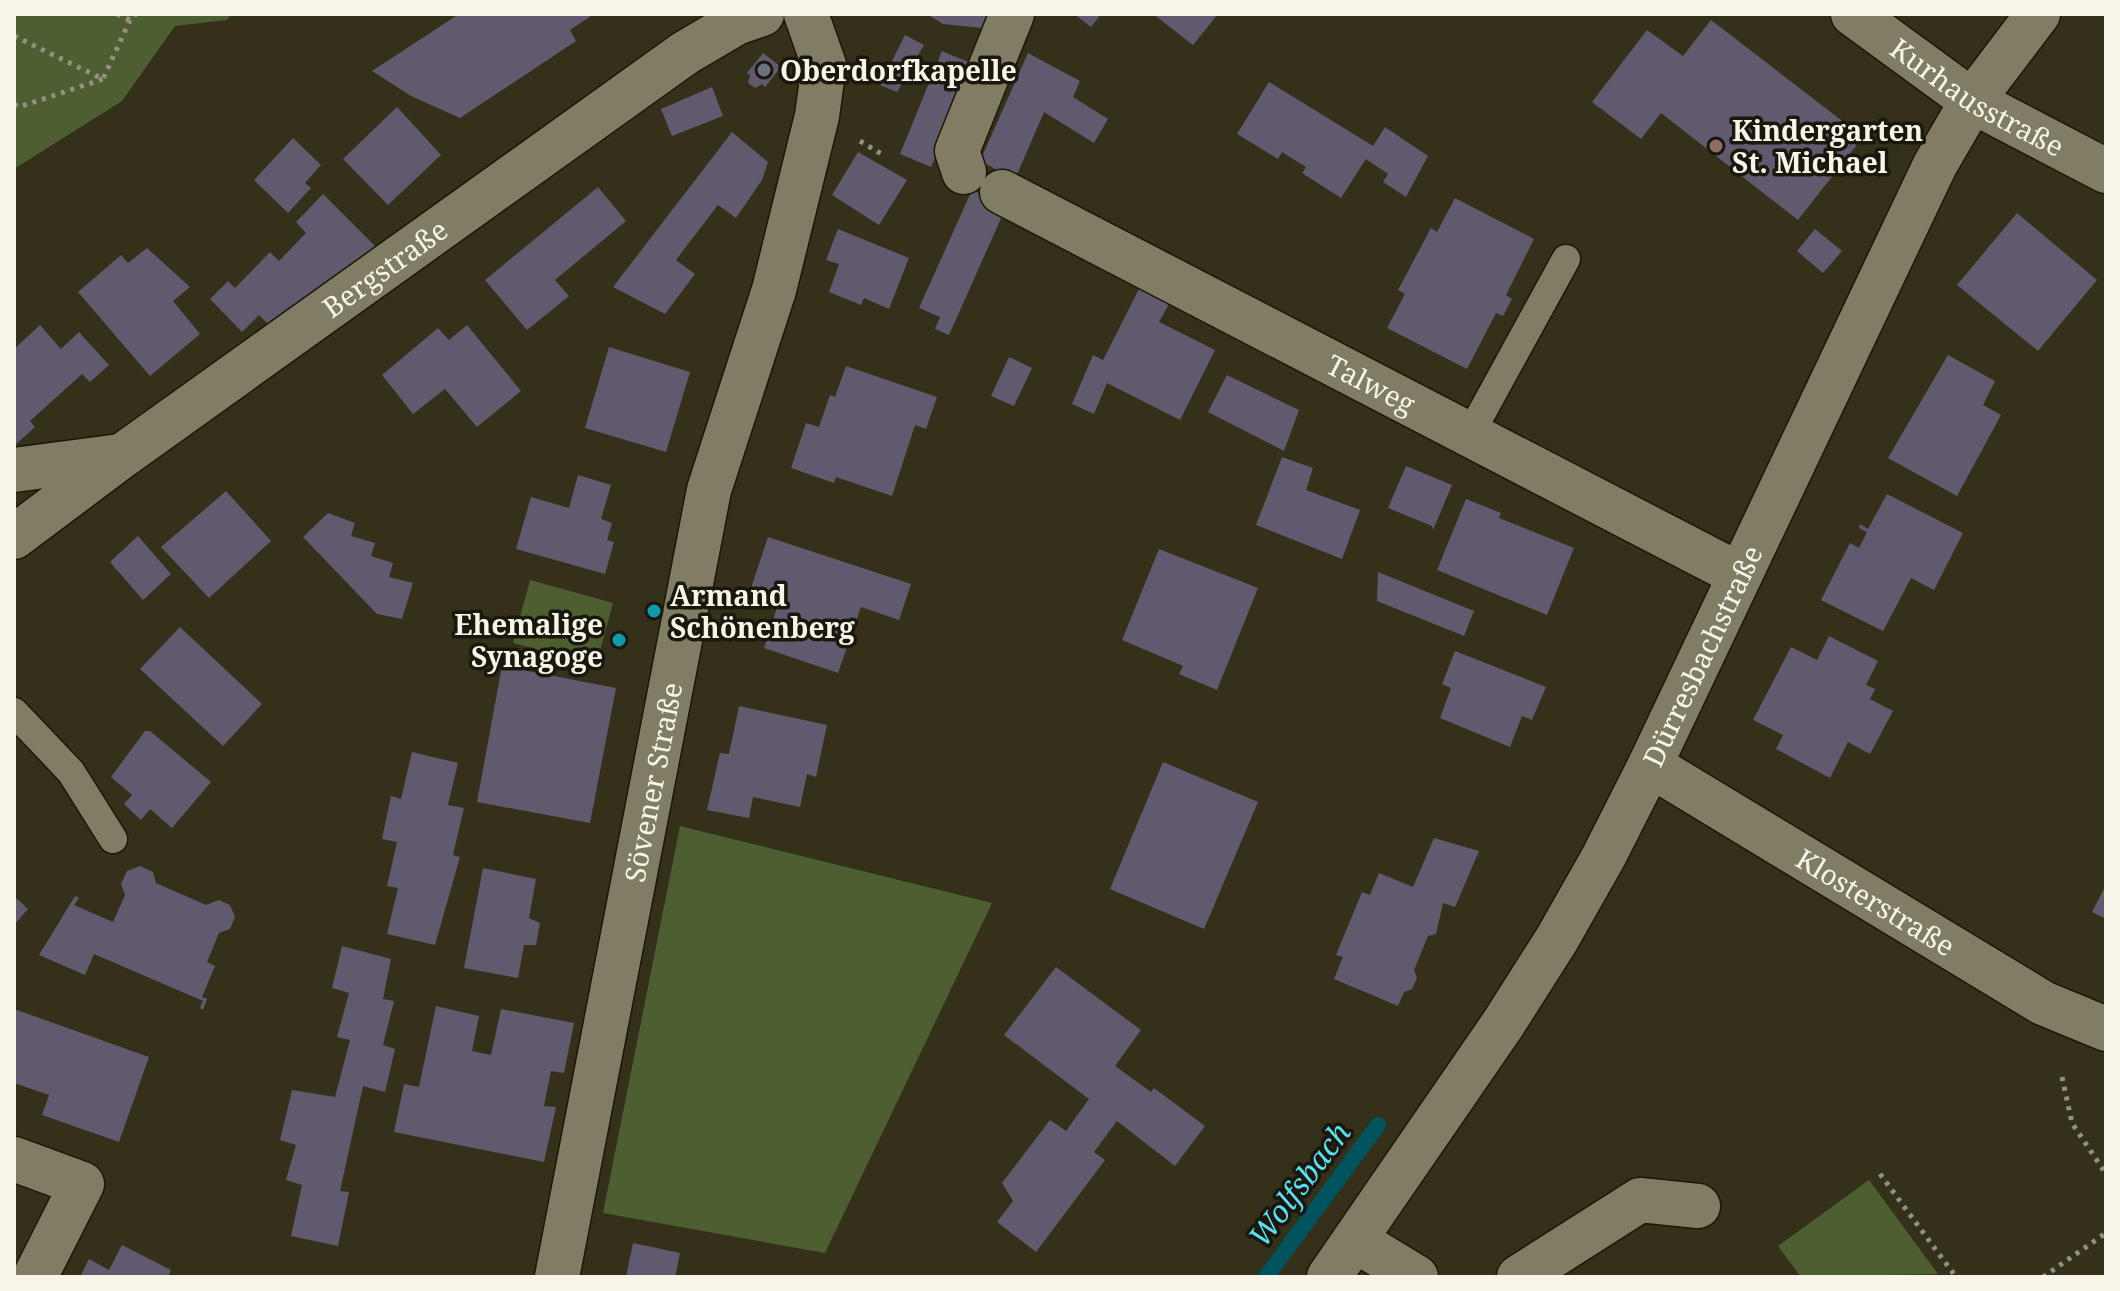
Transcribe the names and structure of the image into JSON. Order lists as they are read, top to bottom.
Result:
{
  "streets": {
    "street": [
      "Kurhausstraße",
      "Bergstraße",
      "Talweg",
      "Dürresbachstraße",
      "Sövener Straße",
      "Klosterstraße"
    ]
  },
  "crossings": [
    ["Kurhausstraße", "Dürresbachstraße"],
    ["Talweg", "Dürresbachstraße"],
    ["Dürresbachstraße", "Klosterstraße"]
  ],
  "water": ["Wolfsbach"],
  "places": [
    "Oberdorfkapelle",
    "Kindergarten St. Michael",
    "Armand Schönenberg",
    "Ehemalige Synagoge"
  ]
}
